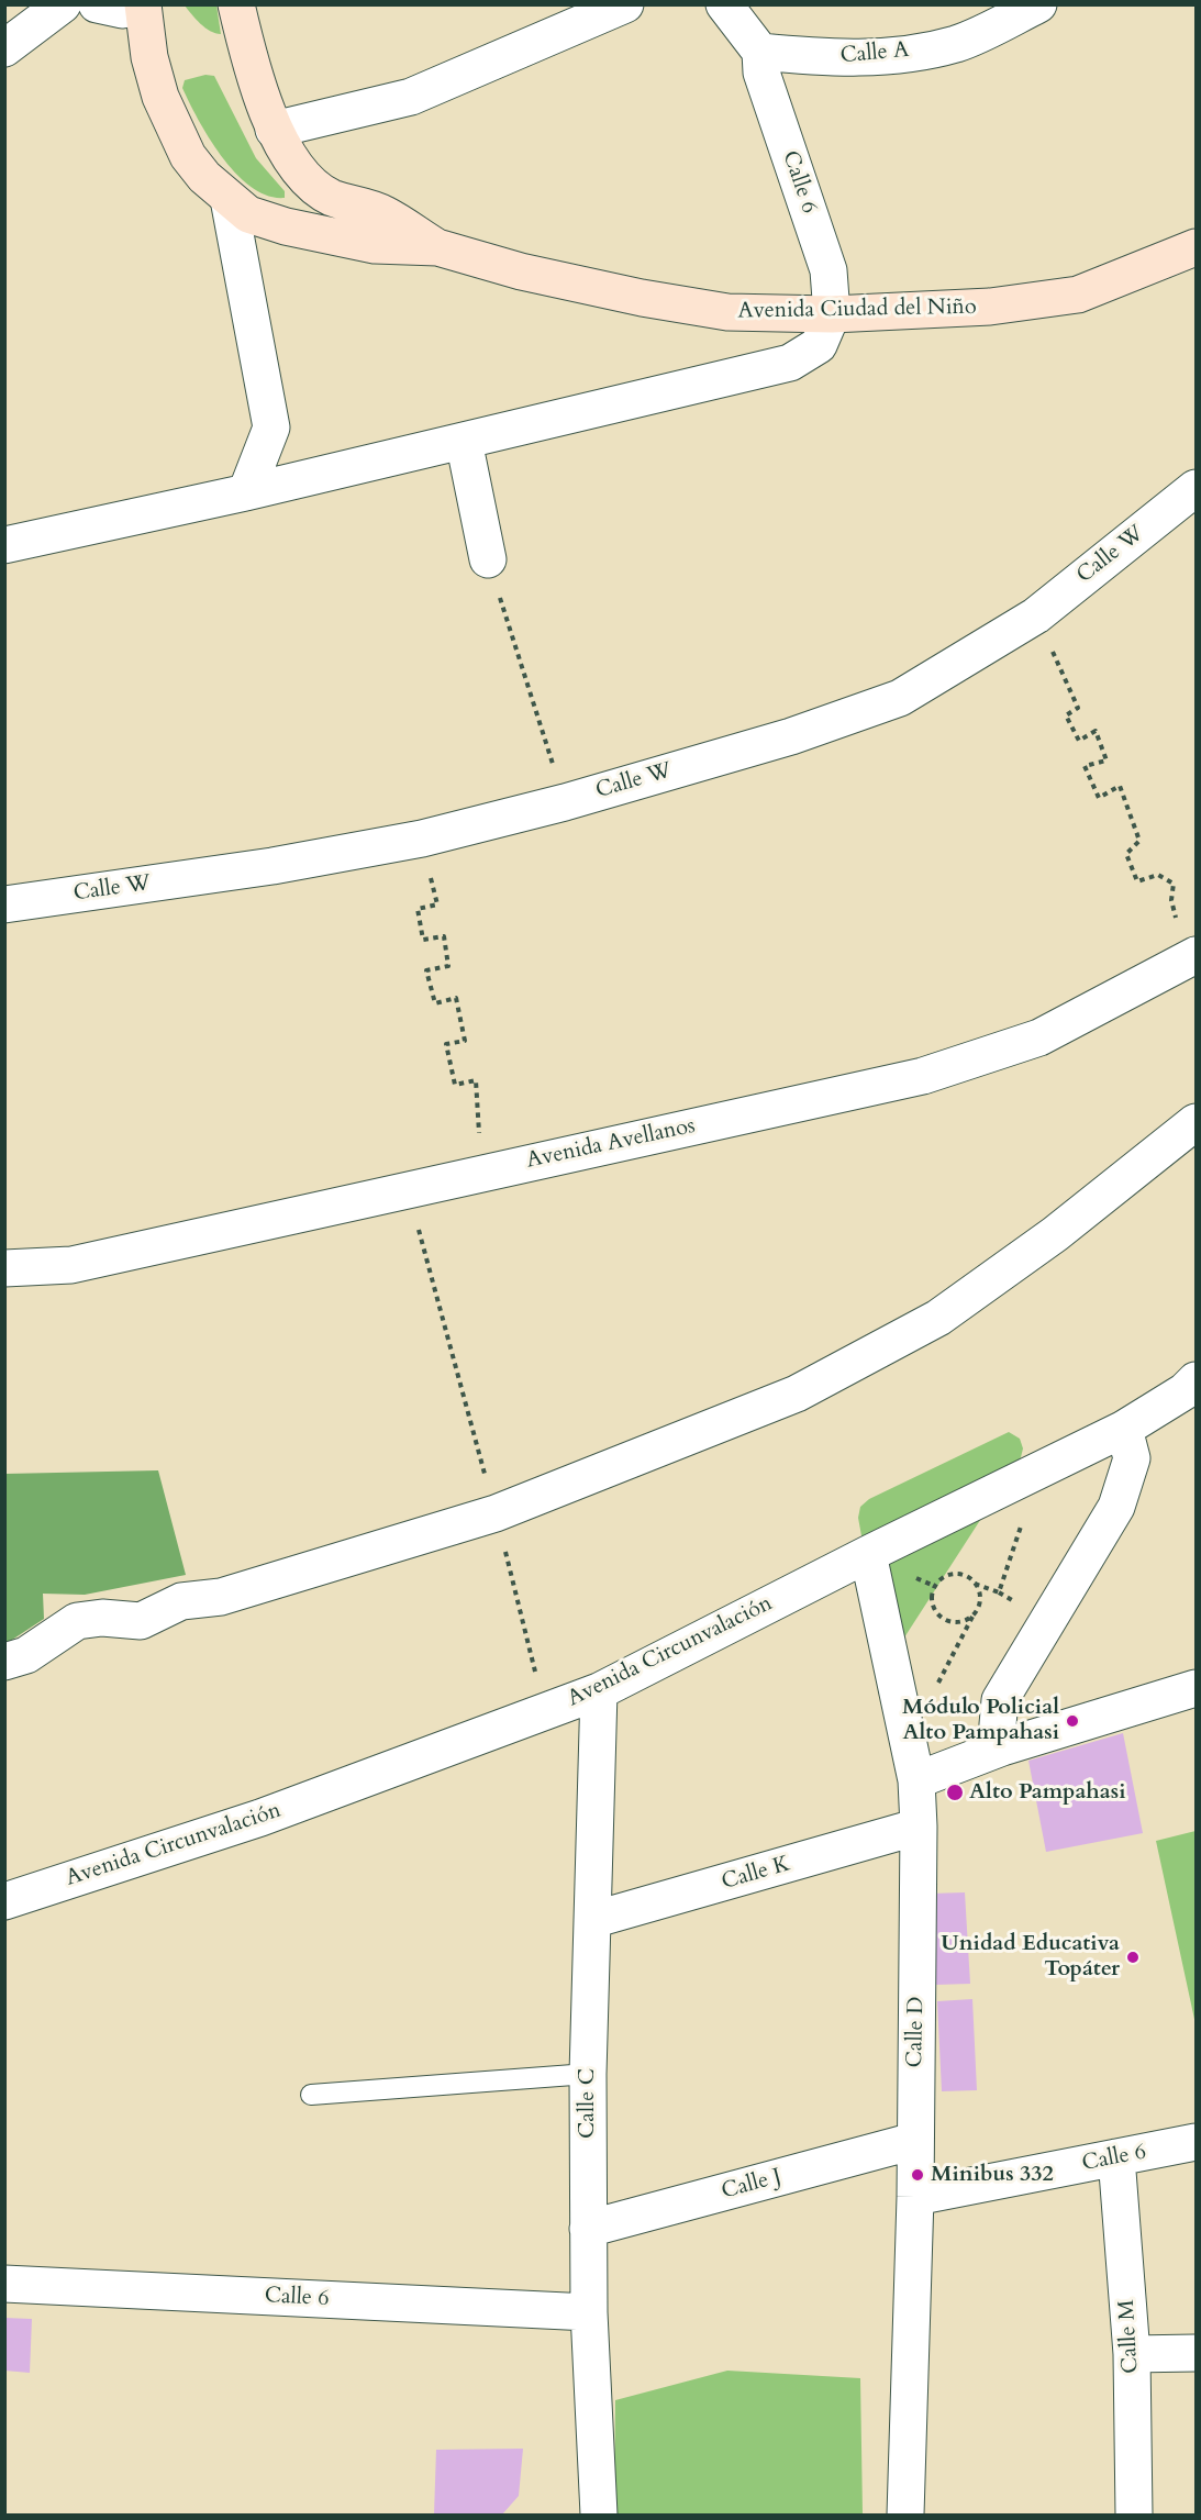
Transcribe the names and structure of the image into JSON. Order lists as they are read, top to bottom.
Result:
{
  "streets": {
    "main road": ["Avenida Ciudad del Niño"],
    "street": [
      "Calle A",
      "Calle 6",
      "Calle W",
      "Avenida Avellanos",
      "Avenida Circunvalación",
      "Calle K",
      "Calle D",
      "Calle C",
      "Calle J",
      "Calle M"
    ]
  },
  "crossings": [
    ["Calle A", "Calle 6"],
    ["Calle 6", "Avenida Ciudad del Niño"],
    ["Calle 6", "Calle D"],
    ["Calle 6", "Calle C"],
    ["Calle 6", "Calle M"],
    ["Avenida Circunvalación", "Calle D"],
    ["Avenida Circunvalación", "Calle C"],
    ["Calle K", "Calle D"],
    ["Calle K", "Calle C"],
    ["Calle D", "Calle J"],
    ["Calle C", "Calle J"]
  ],
  "places": [
    "Módulo Policial Alto Pampahasi",
    "Alto Pampahasi",
    "Unidad Educativa Topáter",
    "Minibus 332"
  ]
}
